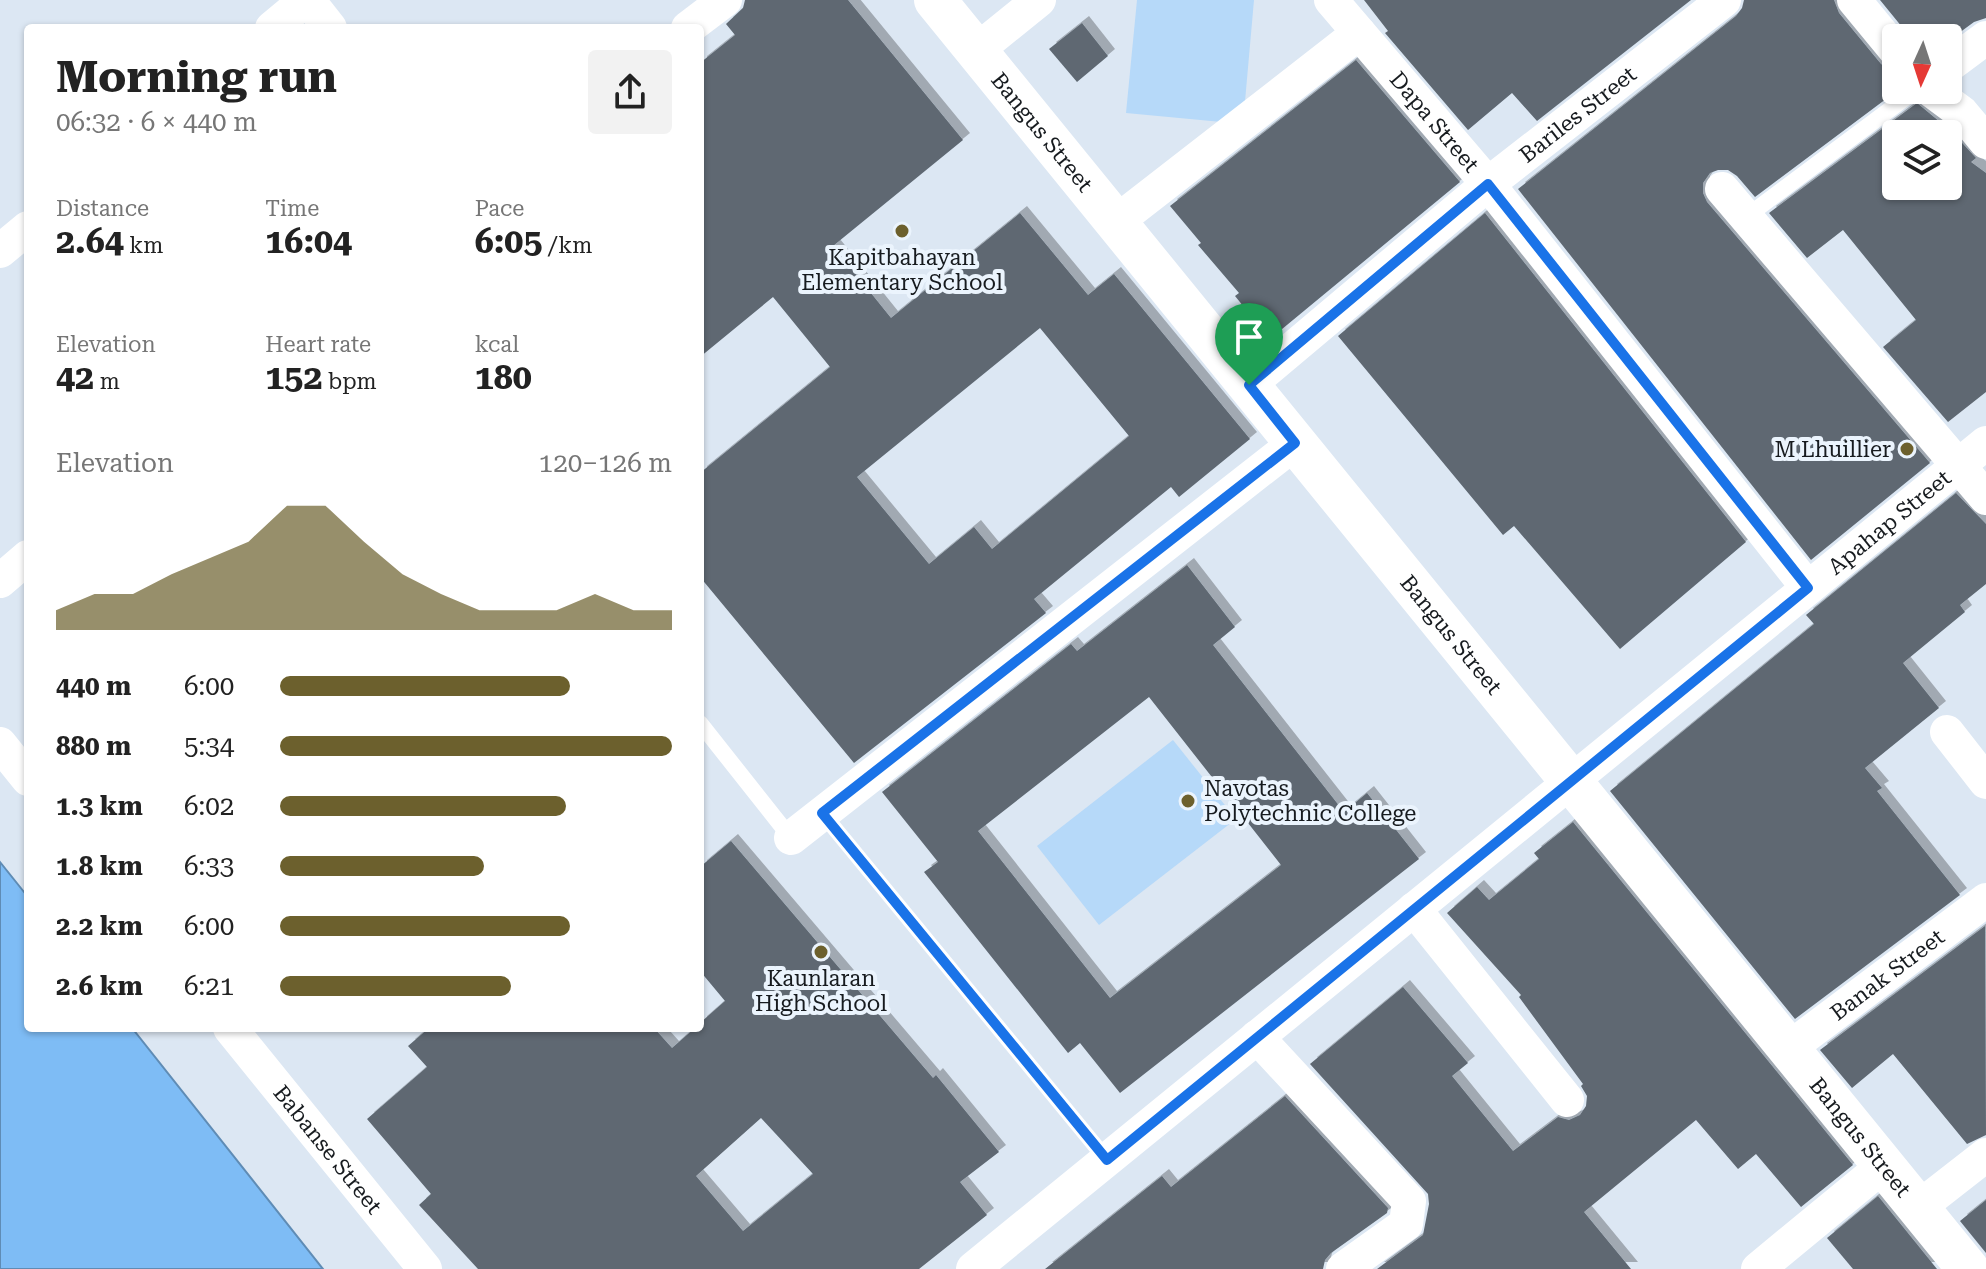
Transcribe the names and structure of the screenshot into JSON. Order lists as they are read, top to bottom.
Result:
{
  "streets": {
    "street": [
      "Bariles Street",
      "Dapa Street",
      "Bangus Street",
      "Apahap Street",
      "Banak Street",
      "Babanse Street"
    ]
  },
  "crossings": [
    ["Bariles Street", "Dapa Street"],
    ["Bariles Street", "Bangus Street"],
    ["Dapa Street", "Apahap Street"],
    ["Bangus Street", "Apahap Street"],
    ["Bangus Street", "Banak Street"]
  ],
  "places": [
    "Kapitbahayan Elementary School",
    "M Lhuillier",
    "Navotas Polytechnic College",
    "Kaunlaran High School"
  ],
  "north": "bottom",
  "page": {
    "heading": ["Morning run", "06:32 · 6 × 440 m"],
    "stats": [
      ["Distance", "2.64 km"],
      ["Time", "16:04"],
      ["Pace", "6:05 /km"],
      ["Elevation", "42 m"],
      ["Heart rate", "152 bpm"],
      ["kcal", "180"]
    ],
    "chart": ["Elevation", "120–126 m"],
    "list": [
      {
        "name": "440 m",
        "note": "6:00"
      },
      {
        "name": "880 m",
        "note": "5:34"
      },
      {
        "name": "1.3 km",
        "note": "6:02"
      },
      {
        "name": "1.8 km",
        "note": "6:33"
      },
      {
        "name": "2.2 km",
        "note": "6:00"
      },
      {
        "name": "2.6 km",
        "note": "6:21"
      }
    ]
  }
}
